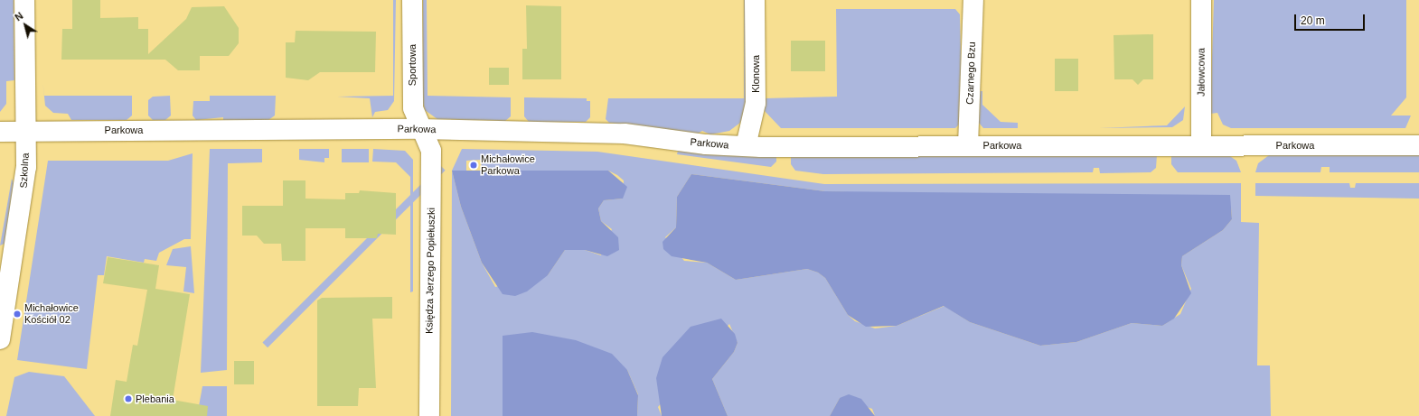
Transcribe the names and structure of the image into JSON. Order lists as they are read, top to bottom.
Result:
{
  "streets": {
    "street": [
      "Sportowa",
      "Jałowcowa",
      "Czarnego Bzu",
      "Klonowa",
      "Parkowa",
      "Szkolna",
      "Księdza Jerzego Popiełuszki"
    ]
  },
  "crossings": [
    ["Sportowa", "Parkowa"],
    ["Sportowa", "Księdza Jerzego Popiełuszki"],
    ["Jałowcowa", "Parkowa"],
    ["Czarnego Bzu", "Parkowa"],
    ["Klonowa", "Parkowa"],
    ["Parkowa", "Szkolna"],
    ["Parkowa", "Księdza Jerzego Popiełuszki"]
  ],
  "places": ["Michałowice Parkowa", "Michałowice Kościół 02", "Plebania"],
  "scale_bar": "20 m",
  "north": "top left"
}
